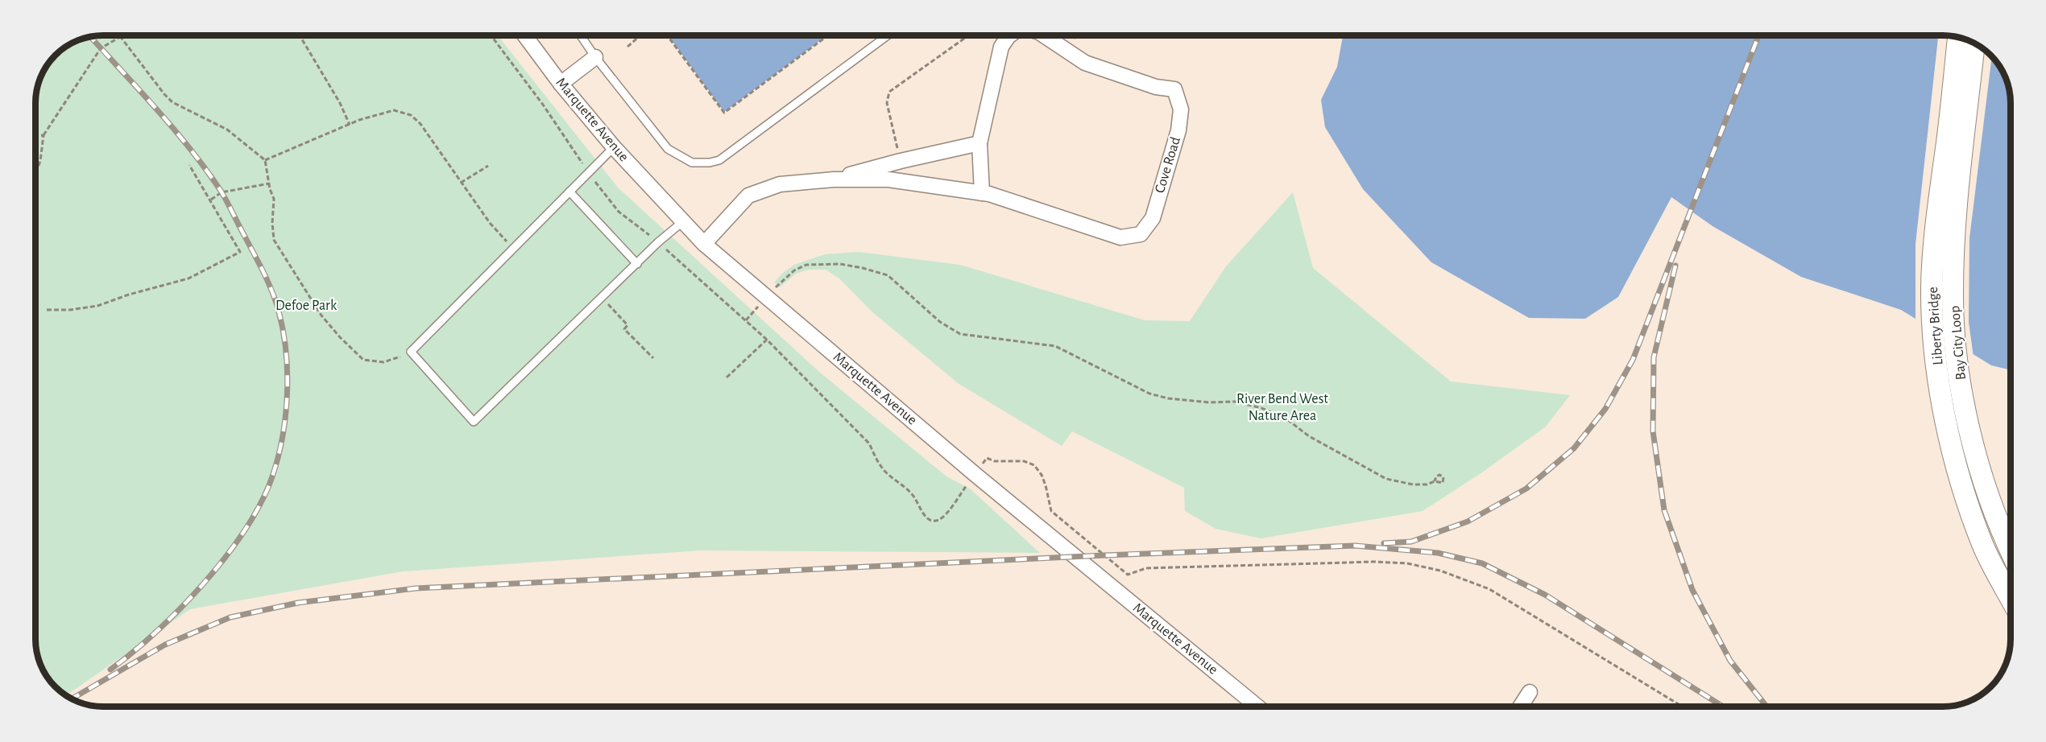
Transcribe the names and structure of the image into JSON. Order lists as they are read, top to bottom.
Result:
{
  "streets": {
    "main road": ["Liberty Bridge"],
    "street": ["Marquette Avenue", "Cove Road"]
  },
  "crossings": [
    ["Marquette Avenue", "Cove Road"]
  ],
  "parks": ["Defoe Park", "River Bend West Nature Area"]
}
